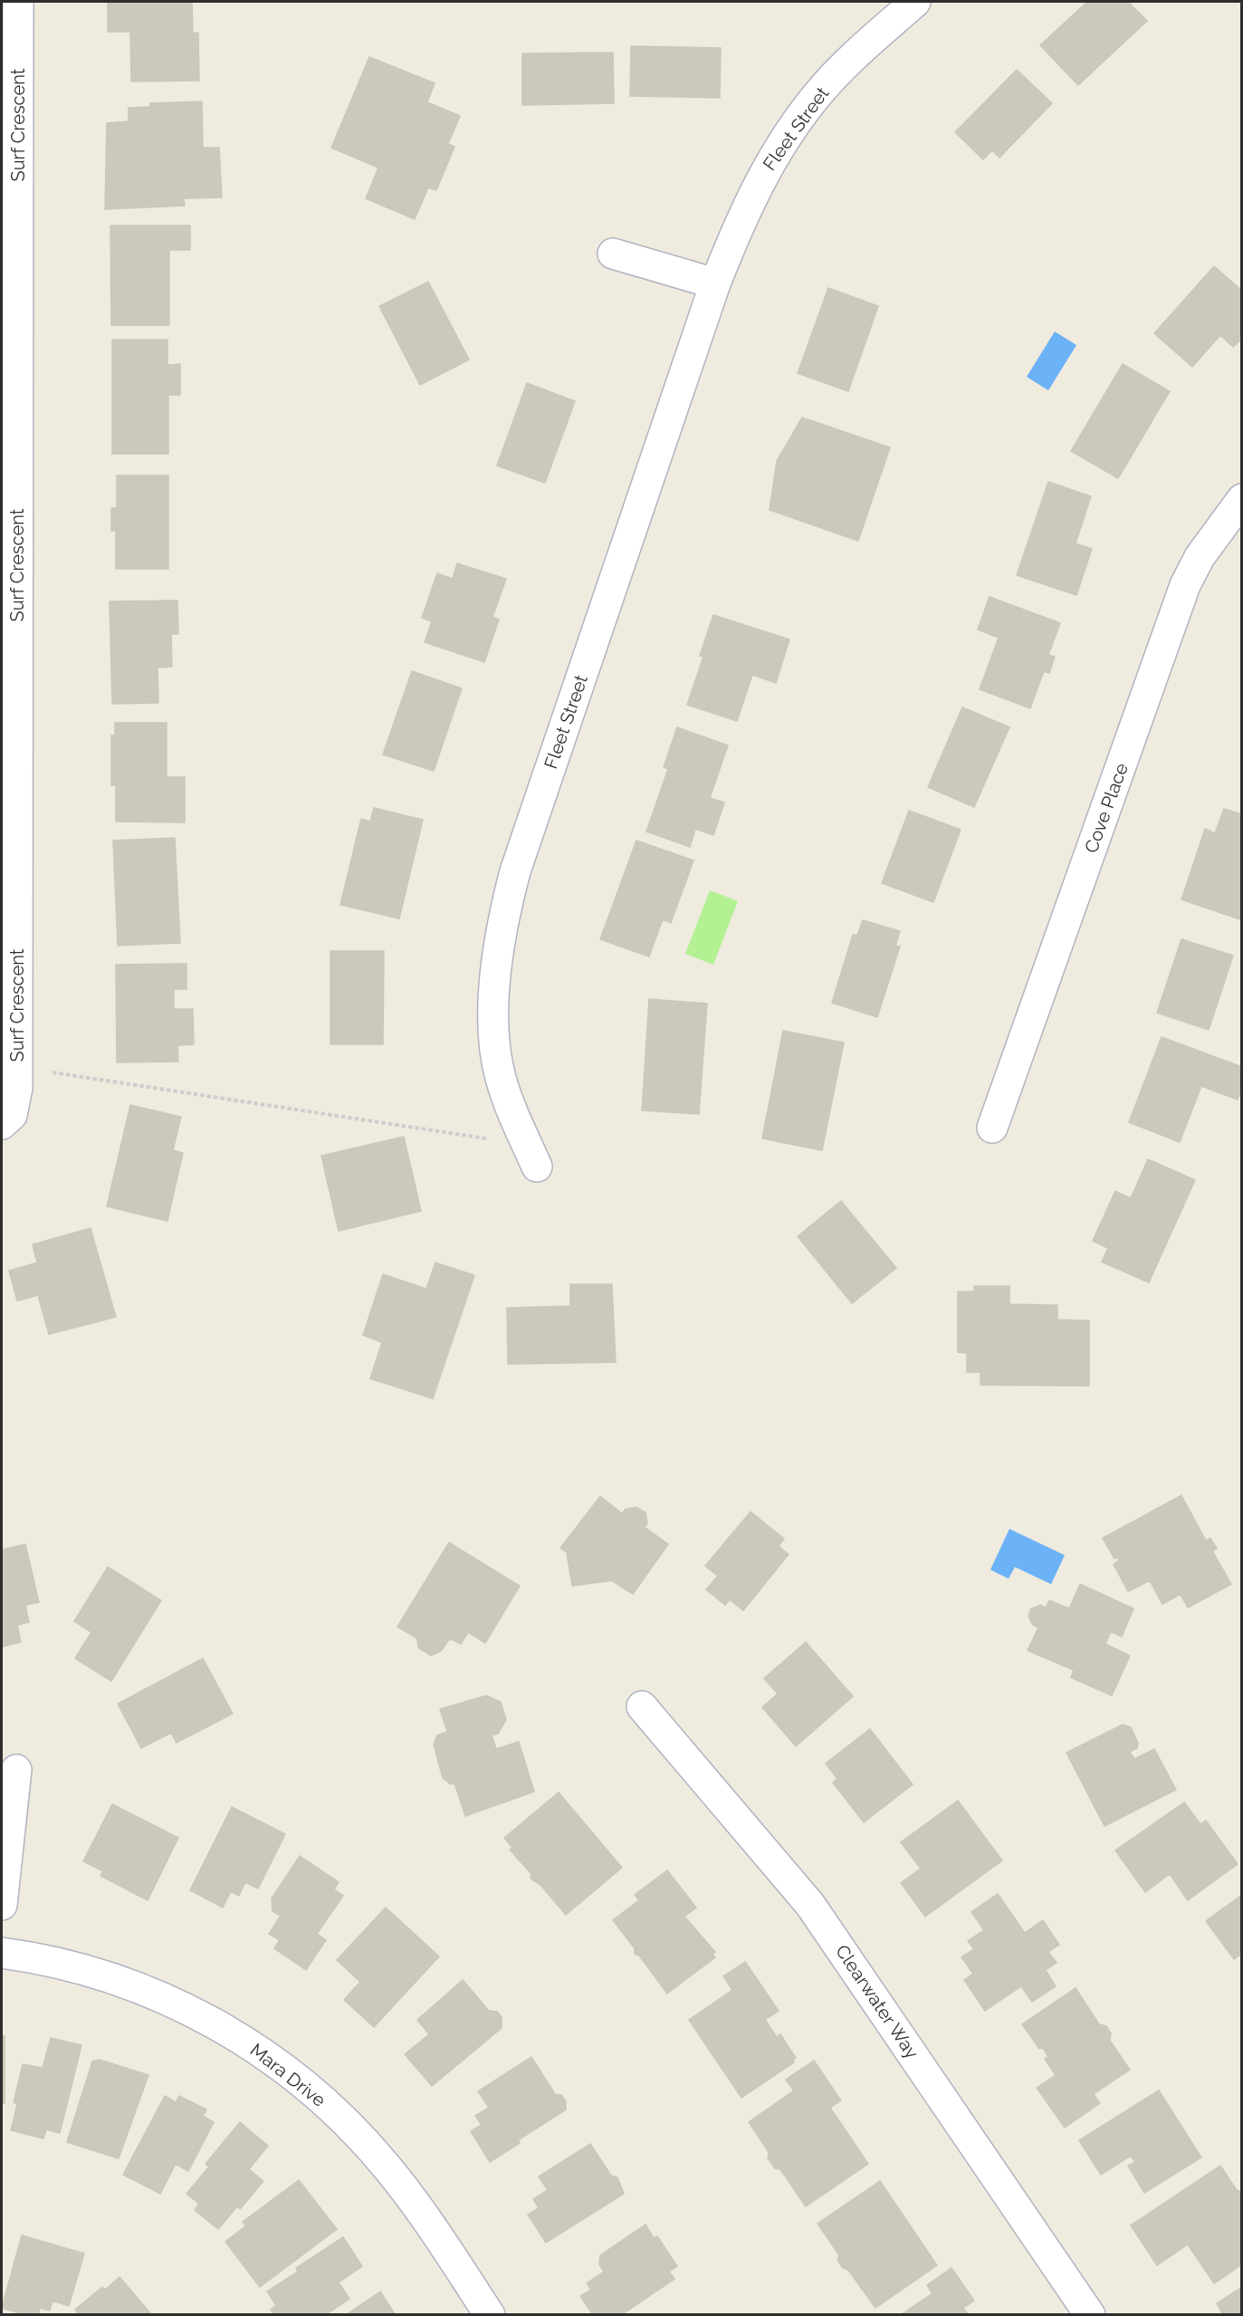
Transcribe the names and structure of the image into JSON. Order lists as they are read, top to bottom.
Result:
{
  "streets": {
    "street": [
      "Surf Crescent",
      "Fleet Street",
      "Cove Place",
      "Clearwater Way",
      "Mara Drive"
    ]
  }
}
